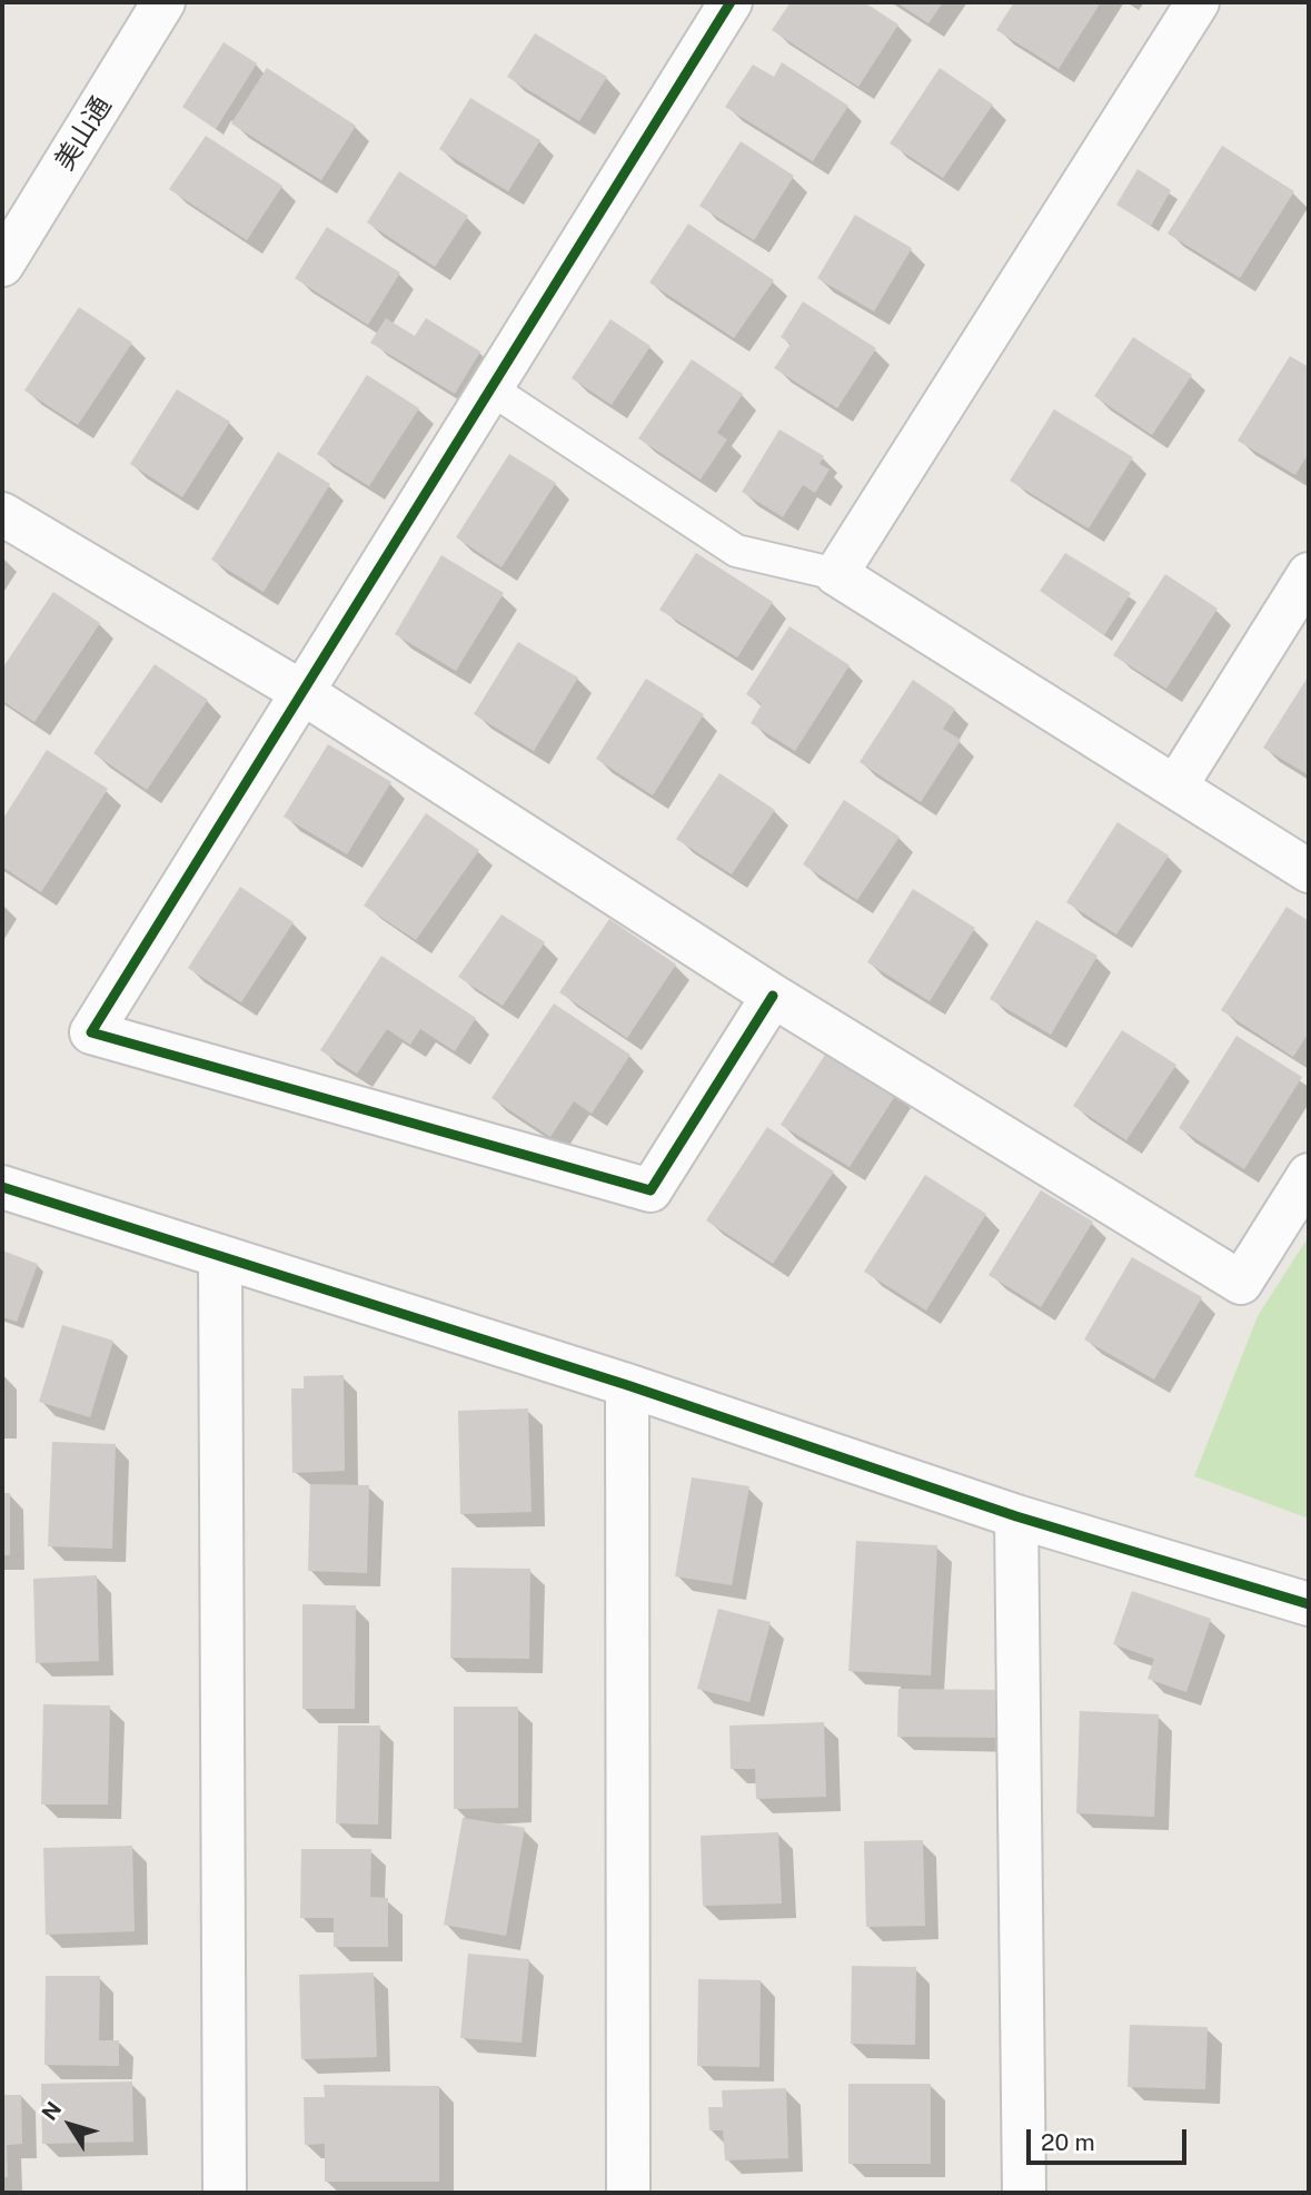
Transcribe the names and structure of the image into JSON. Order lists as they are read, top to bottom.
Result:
{
  "streets": {
    "street": ["美山通"]
  },
  "scale_bar": "20 m",
  "north": "top left"
}
